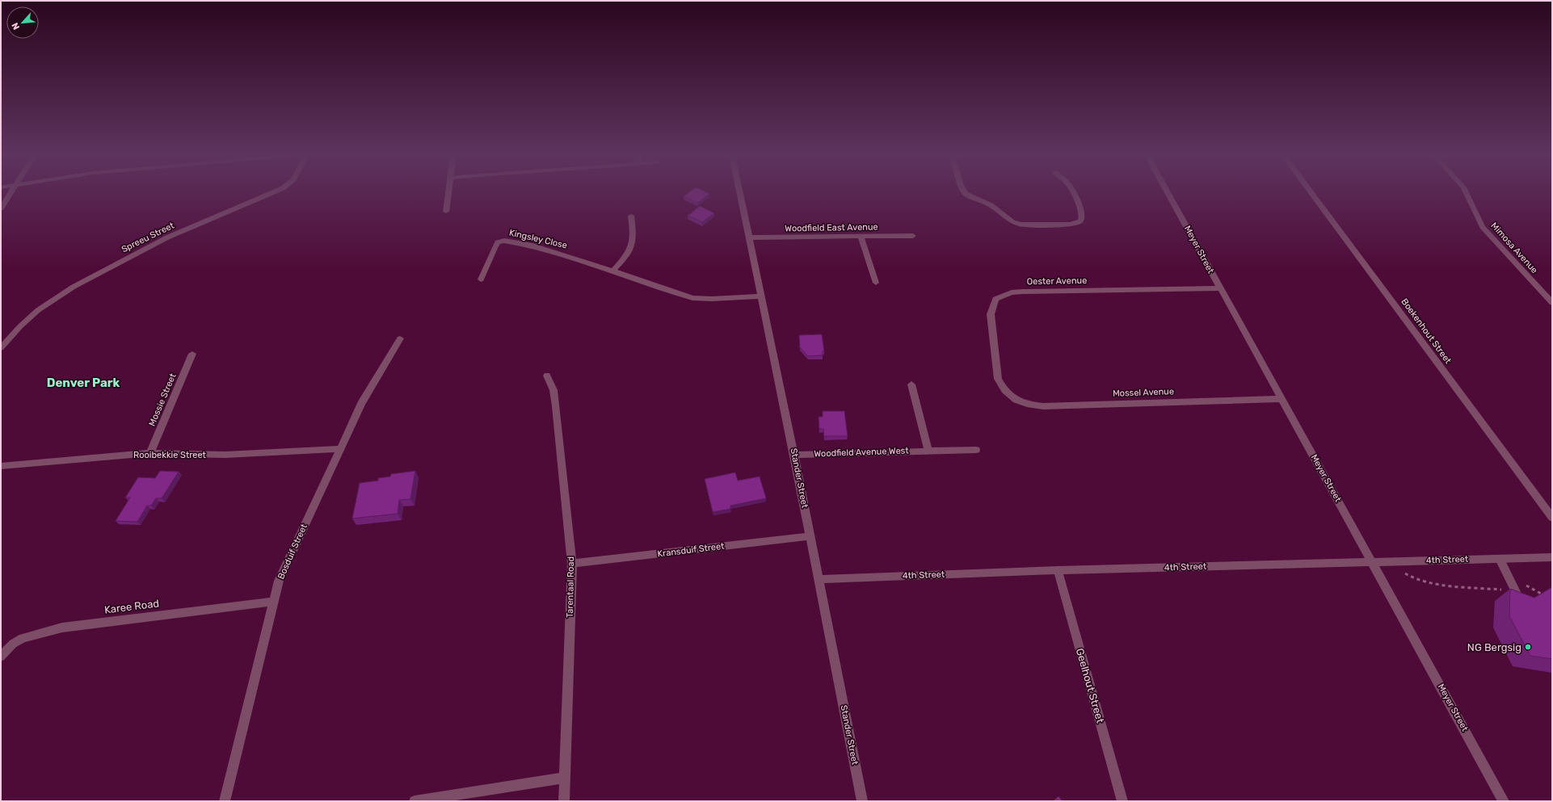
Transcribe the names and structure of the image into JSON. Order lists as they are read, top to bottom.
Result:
{
  "streets": {
    "street": [
      "Woodfield East Avenue",
      "Spreeu Street",
      "Kingsley Close",
      "Mimosa Avenue",
      "Meyer Street",
      "Oester Avenue",
      "Boekenhout Street",
      "Mossel Avenue",
      "Mossie Street",
      "Woodfield Avenue West",
      "Rooibekkie Street",
      "Stander Street",
      "Kransduif Street",
      "Bosduif Street",
      "4th Street",
      "Tarentaal Road",
      "Karee Road",
      "Geelhout Street"
    ]
  },
  "crossings": [
    ["Woodfield East Avenue", "Stander Street"],
    ["Kingsley Close", "Stander Street"],
    ["Meyer Street", "Oester Avenue"],
    ["Meyer Street", "Mossel Avenue"],
    ["Meyer Street", "4th Street"],
    ["Oester Avenue", "Mossel Avenue"],
    ["Mossie Street", "Rooibekkie Street"],
    ["Woodfield Avenue West", "Stander Street"],
    ["Rooibekkie Street", "Bosduif Street"],
    ["Stander Street", "Kransduif Street"],
    ["Stander Street", "4th Street"],
    ["Kransduif Street", "Tarentaal Road"],
    ["Bosduif Street", "Karee Road"],
    ["4th Street", "Geelhout Street"]
  ],
  "districts": ["Denver Park"],
  "places": ["NG Bergsig"],
  "north": "bottom left"
}
